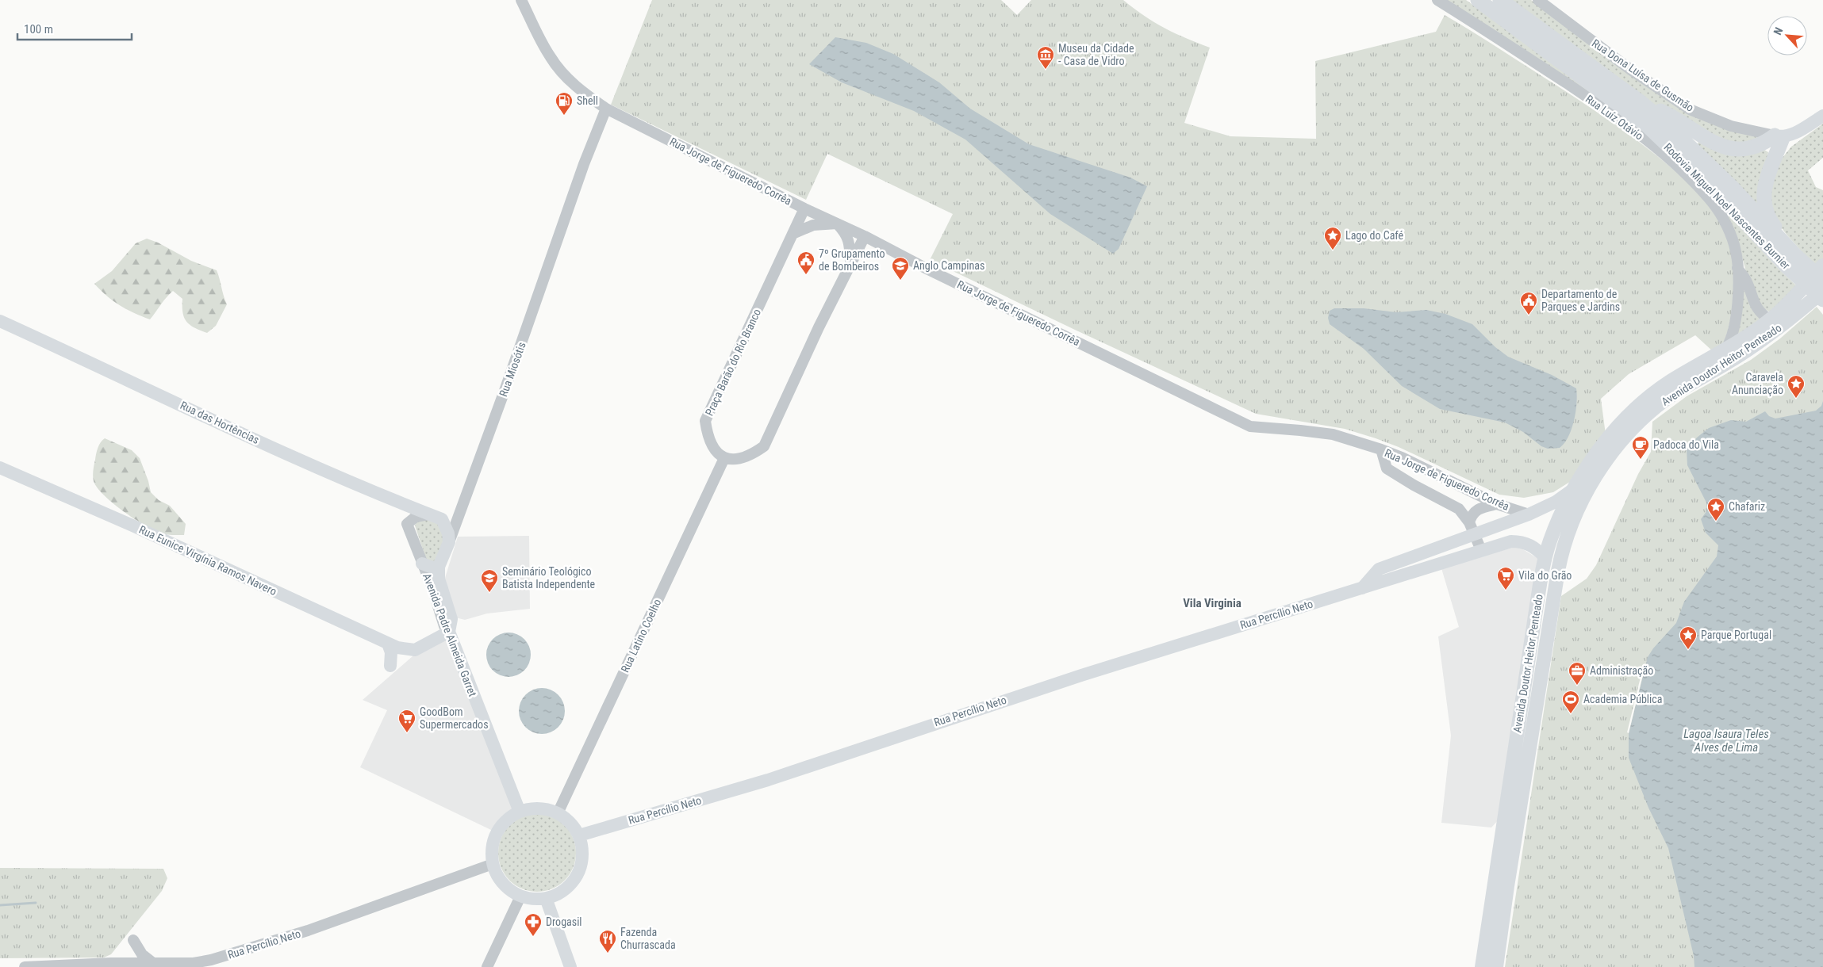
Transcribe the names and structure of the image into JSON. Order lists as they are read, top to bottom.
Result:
{
  "streets": {
    "highway": ["Rodovia Miguel Noel Nascentes Burnier"],
    "main road": [
      "Avenida Doutor Heitor Penteado",
      "Rua Miosótis",
      "Rua das Hortências",
      "Rua Eunice Virgínia Ramos Navero",
      "Rua Percílio Neto",
      "Avenida Padre Almeida Garret"
    ],
    "street": [
      "Rua Dona Luísa de Gusmão",
      "Rua Luíz Otávio",
      "Rua Jorge de Figueredo Corrêa",
      "Praça Barão do Rio Branco",
      "Rua Latino Coelho"
    ]
  },
  "crossings": [
    ["Rua Luíz Otávio", "Avenida Doutor Heitor Penteado"],
    ["Rua Jorge de Figueredo Corrêa", "Praça Barão do Rio Branco"],
    ["Rua Jorge de Figueredo Corrêa", "Rua Miosótis"],
    ["Rua Jorge de Figueredo Corrêa", "Rua Percílio Neto"],
    ["Praça Barão do Rio Branco", "Rua Latino Coelho"],
    ["Avenida Doutor Heitor Penteado", "Rua Percílio Neto"],
    ["Rua Miosótis", "Rua Eunice Virgínia Ramos Navero"],
    ["Rua Miosótis", "Avenida Padre Almeida Garret"],
    ["Rua das Hortências", "Avenida Padre Almeida Garret"],
    ["Rua Eunice Virgínia Ramos Navero", "Avenida Padre Almeida Garret"],
    ["Rua Percílio Neto", "Avenida Padre Almeida Garret"],
    ["Rua Percílio Neto", "Rua Latino Coelho"],
    ["Avenida Padre Almeida Garret", "Rua Latino Coelho"]
  ],
  "districts": ["Vila Virginia"],
  "water": ["Lagoa Isaura Teles Alves de Lima"],
  "places": {
    "museum": ["Museu da Cidade - Casa de Vidro"],
    "fuel station": ["Shell"],
    "place": [
      "Lago do Café",
      "Caravela Anunciação",
      "Chafariz",
      "Parque Portugal"
    ],
    "public building": ["7º Grupamento de Bombeiros", "Departamento de Parques e Jardins"],
    "school or university": ["Anglo Campinas", "Seminário Teológico Batista Independente"],
    "cafe": ["Padoca do Vila"],
    "supermarket": ["Vila do Grão", "GoodBom Supermercados"],
    "office": ["Administração"],
    "sports": ["Academia Pública"],
    "pharmacy": ["Drogasil"],
    "restaurant": ["Fazenda Churrascada"]
  },
  "scale_bar": "100 m",
  "north": "top left"
}
